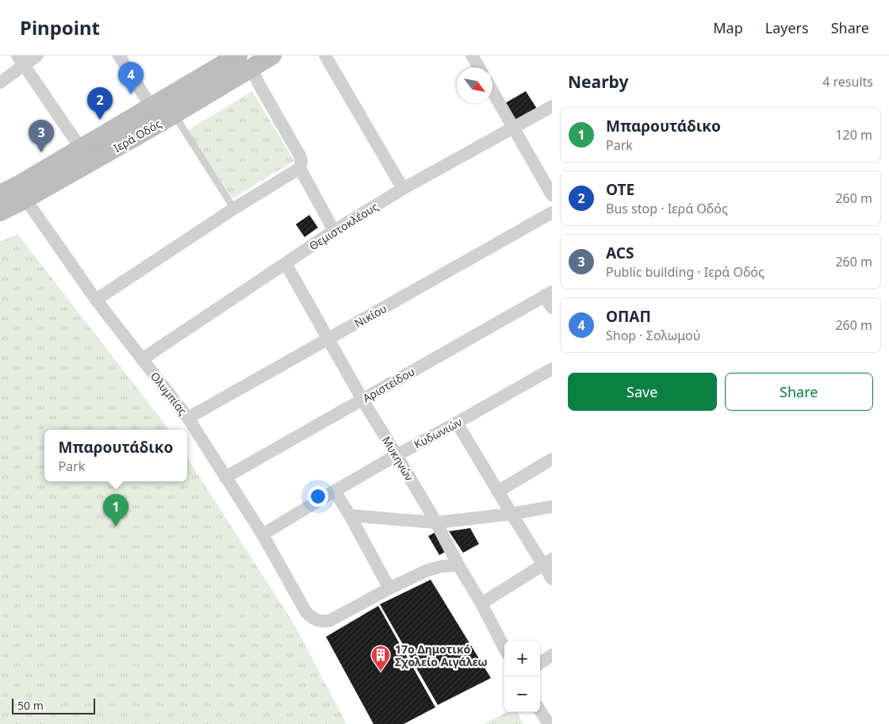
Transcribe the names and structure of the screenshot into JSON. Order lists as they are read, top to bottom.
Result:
{
  "streets": {
    "main road": ["Ιερά Οδός"],
    "street": [
      "Θεμιστοκλέους",
      "Νικίου",
      "Αριστείδου",
      "Ολυμπίας",
      "Κυδωνιών",
      "Μυκηνών"
    ]
  },
  "crossings": [
    ["Ιερά Οδός", "Ολυμπίας"],
    ["Θεμιστοκλέους", "Ολυμπίας"],
    ["Θεμιστοκλέους", "Μυκηνών"],
    ["Νικίου", "Ολυμπίας"],
    ["Νικίου", "Μυκηνών"],
    ["Αριστείδου", "Ολυμπίας"],
    ["Αριστείδου", "Μυκηνών"],
    ["Ολυμπίας", "Κυδωνιών"],
    ["Κυδωνιών", "Μυκηνών"]
  ],
  "places": {
    "building": ["17o Δημοτικό Σχολείο Αιγάλεω"]
  },
  "scale_bar": "50 m",
  "north": "bottom right",
  "page": {
    "header": "Pinpoint",
    "nav": ["Map", "Layers", "Share"],
    "heading": ["Nearby", "4 results"],
    "pins": [
      "4",
      "2",
      "3",
      "1"
    ],
    "list": [
      {
        "mark": "1",
        "name": "Μπαρουτάδικο",
        "note": "Park",
        "value": "120 m"
      },
      {
        "mark": "2",
        "name": "ΟΤΕ",
        "note": "Bus stop · Ιερά Οδός",
        "value": "260 m"
      },
      {
        "mark": "3",
        "name": "ACS",
        "note": "Public building · Ιερά Οδός",
        "value": "260 m"
      },
      {
        "mark": "4",
        "name": "ΟΠΑΠ",
        "note": "Shop · Σολωμού",
        "value": "260 m"
      }
    ],
    "buttons": ["Save", "Share"],
    "popup": ["Μπαρουτάδικο", "Park"],
    "map_buttons": ["+", "−"],
    "scale": "50 m"
  }
}
